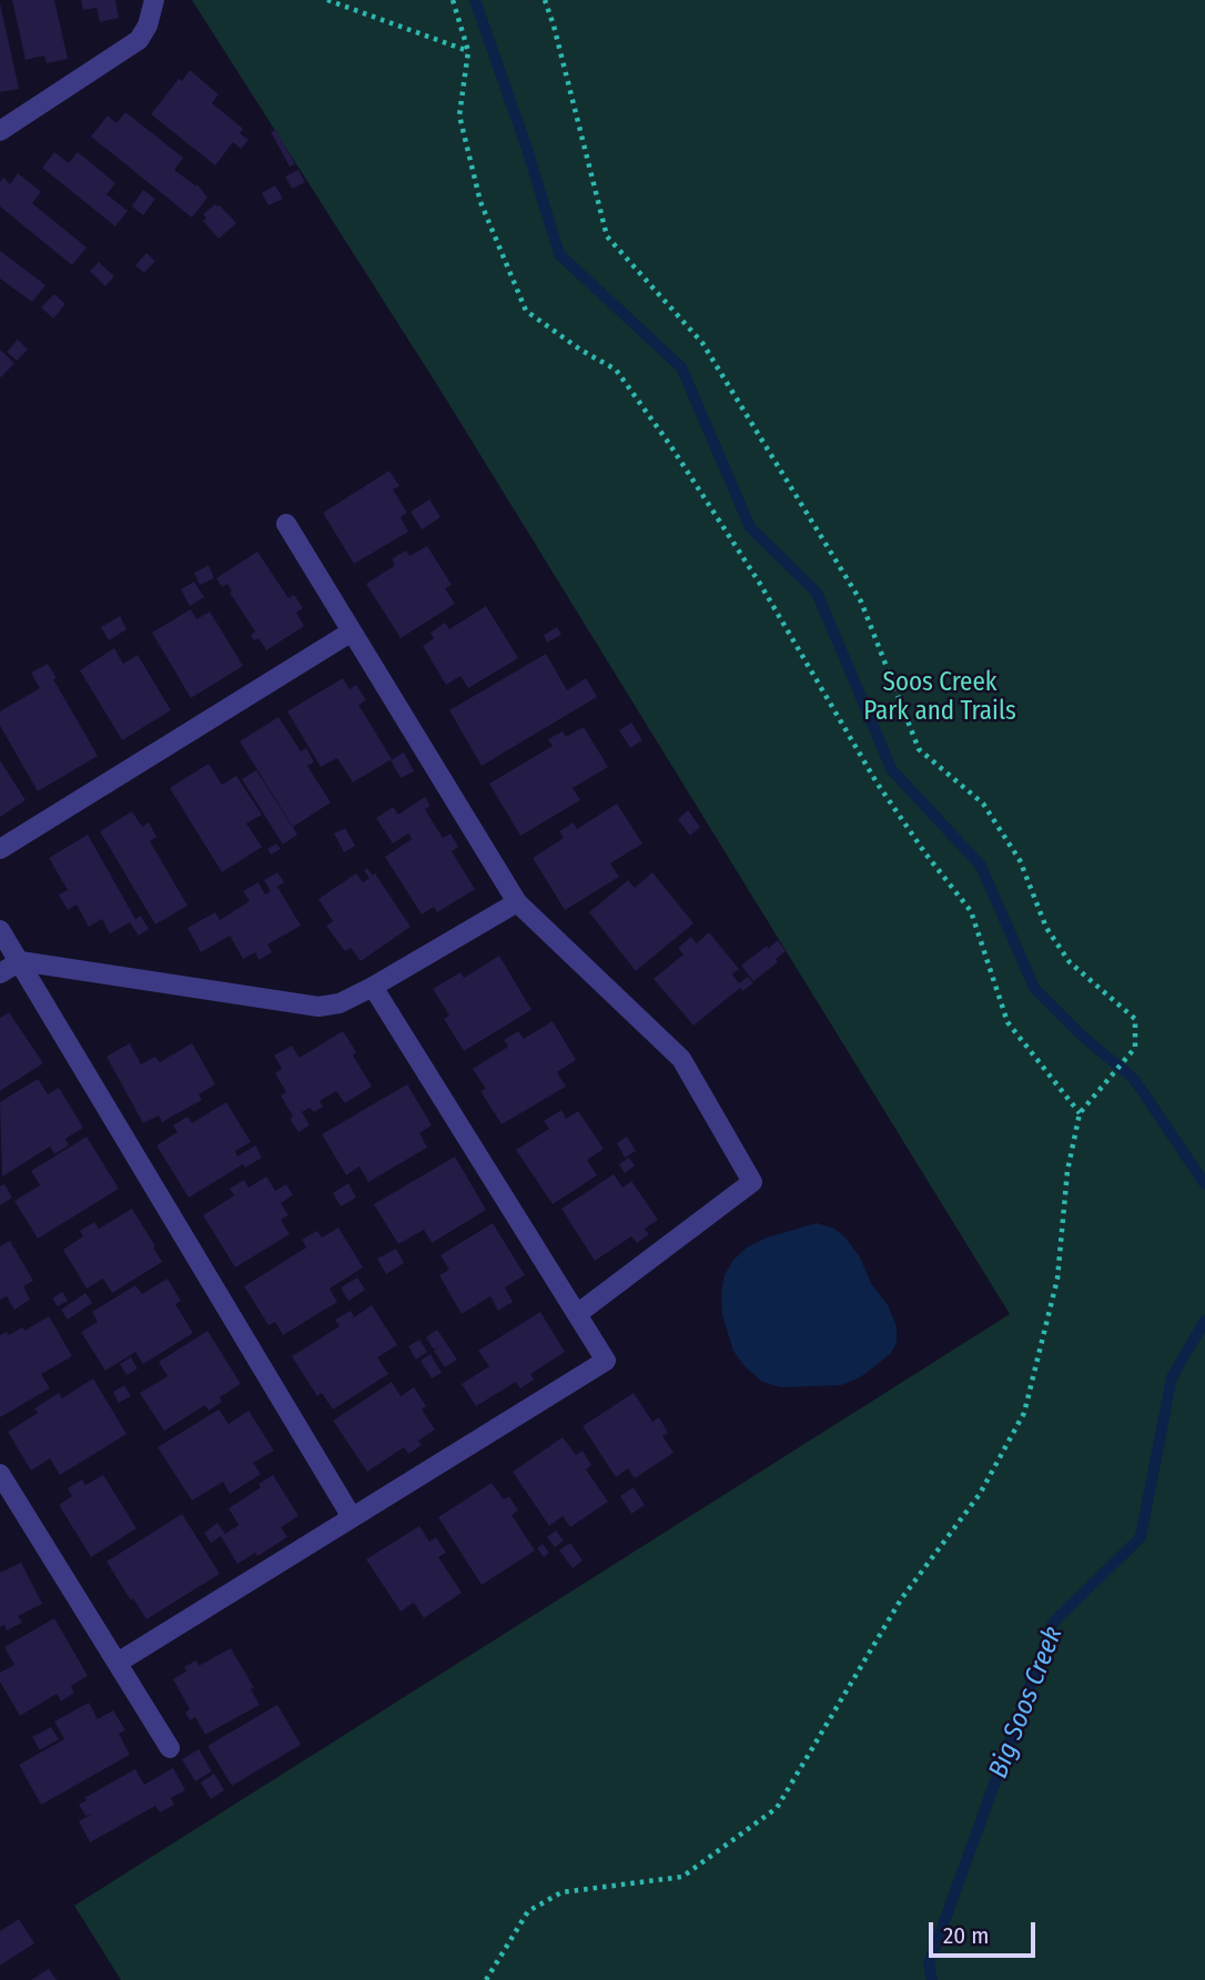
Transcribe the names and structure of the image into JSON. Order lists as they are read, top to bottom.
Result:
{
  "water": ["Big Soos Creek"],
  "parks": ["Soos Creek Park and Trails"],
  "scale_bar": "20 m"
}
